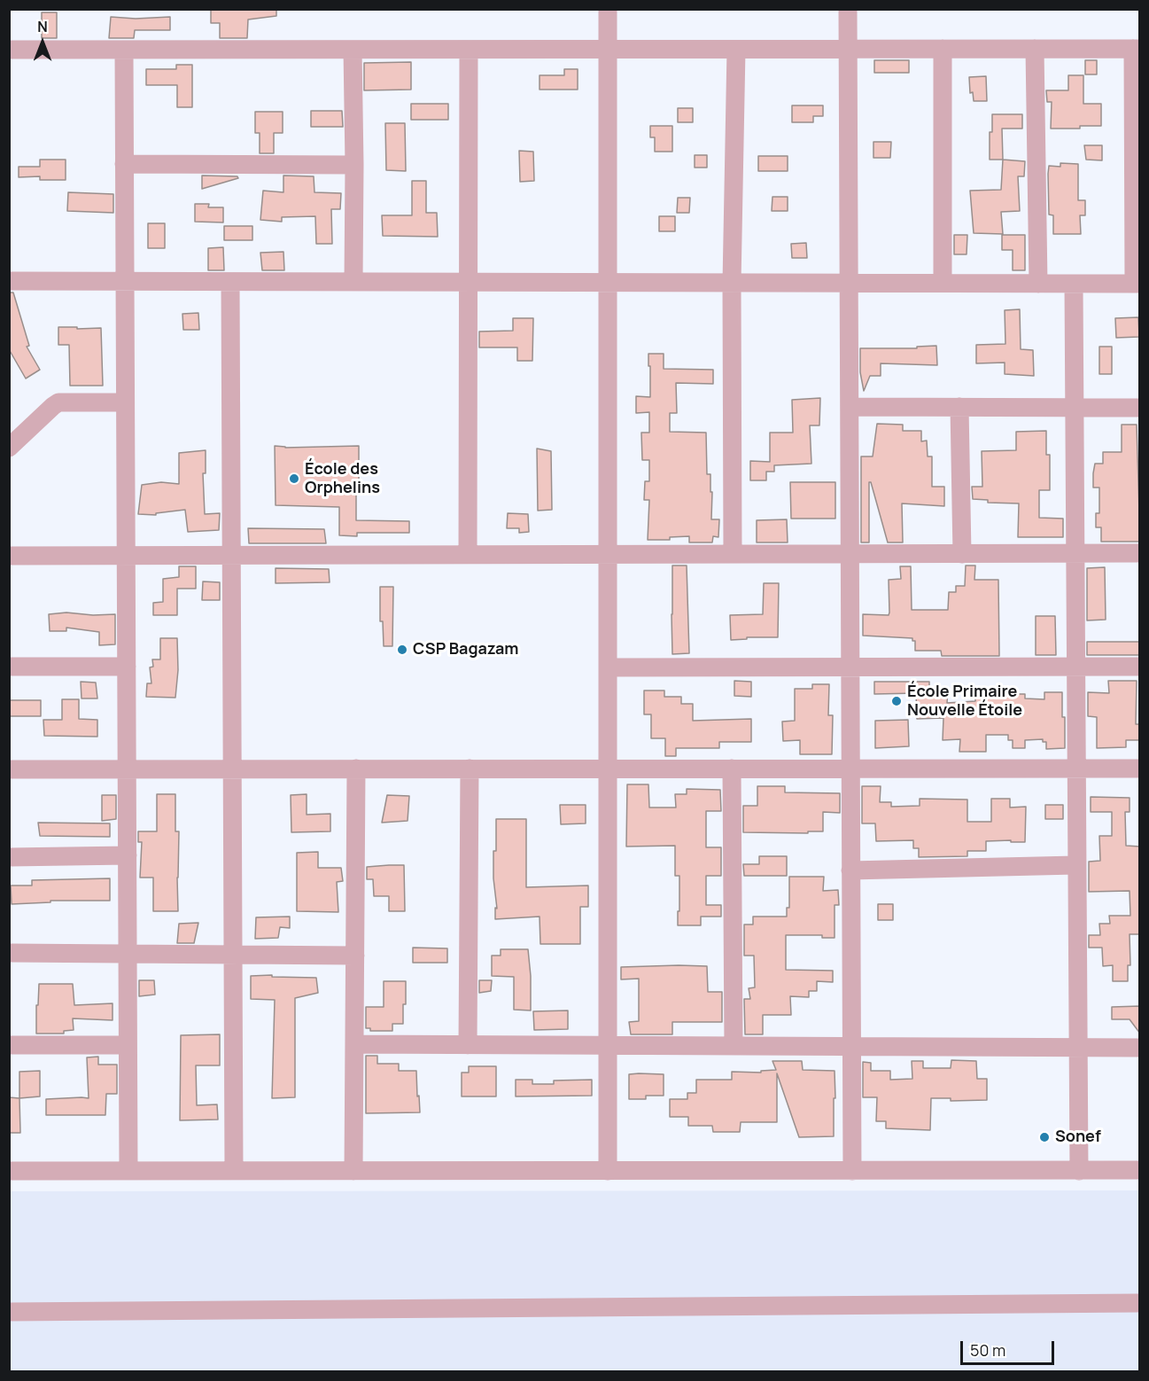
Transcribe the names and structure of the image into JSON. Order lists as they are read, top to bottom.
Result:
{
  "places": [
    "École des Orphelins",
    "CSP Bagazam",
    "École Primaire Nouvelle Étoile",
    "Sonef"
  ],
  "scale_bar": "50 m",
  "north": "top"
}
